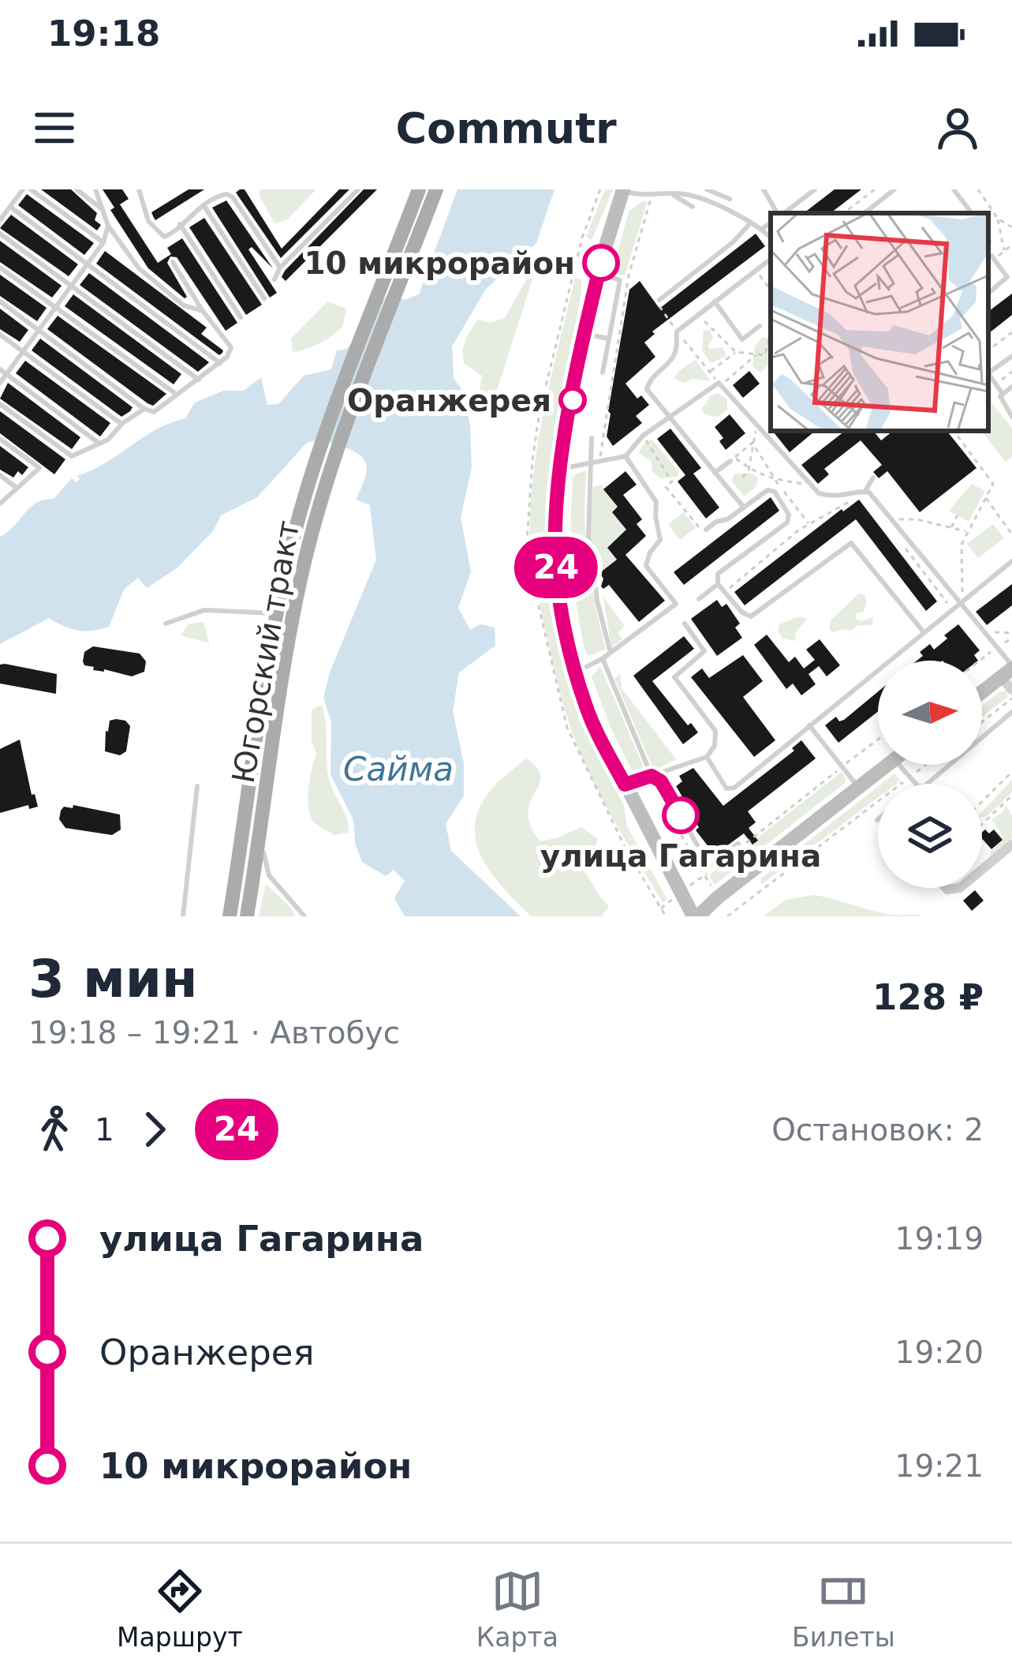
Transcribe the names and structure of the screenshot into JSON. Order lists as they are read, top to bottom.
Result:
{
  "streets": {
    "main road": ["Югорский тракт"]
  },
  "water": ["Сайма"],
  "places": ["10 микрорайон", "Оранжерея", "улица Гагарина"],
  "lines": ["bus line 24"],
  "north": "right",
  "page": {
    "status": "19:18",
    "header": "Commutr",
    "on_map": "24",
    "heading": ["3 мин", "19:18 – 19:21 · Автобус", "128 ₽"],
    "legs": ["1", "24", "Остановок: 2"],
    "list": [
      {
        "name": "улица Гагарина",
        "value": "19:19"
      },
      {
        "name": "Оранжерея",
        "value": "19:20"
      },
      {
        "name": "10 микрорайон",
        "value": "19:21"
      }
    ],
    "tabs": ["Маршрут", "Карта", "Билеты"]
  }
}
